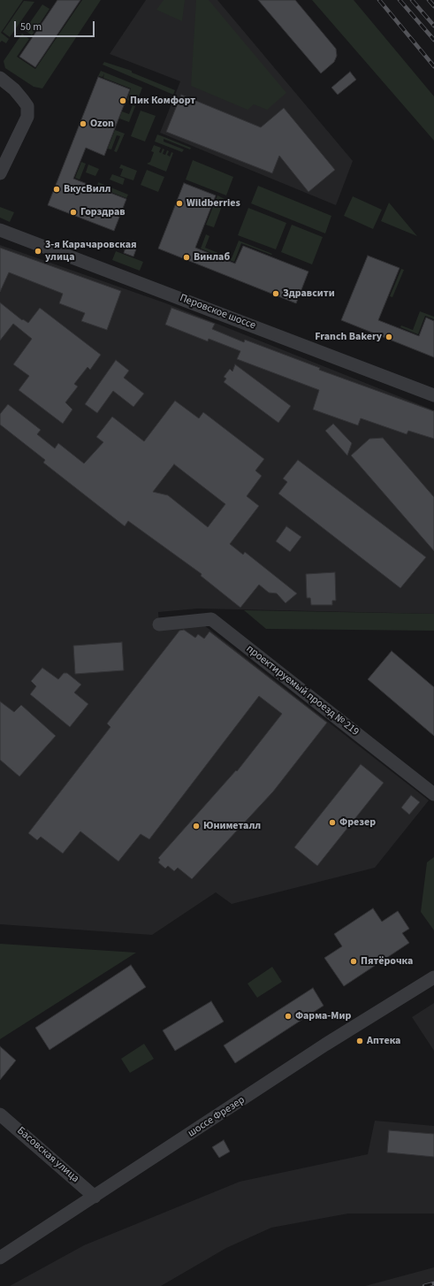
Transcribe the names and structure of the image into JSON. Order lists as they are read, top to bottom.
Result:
{
  "streets": {
    "street": [
      "Перовское шоссе",
      "проектируемый проезд № 219",
      "шоссе Фрезер",
      "Басовская улица"
    ]
  },
  "crossings": [
    ["шоссе Фрезер", "Басовская улица"]
  ],
  "places": [
    "Пик Комфорт",
    "Ozon",
    "ВкусВилл",
    "Wildberries",
    "Горздрав",
    "3-я Карачаровская улица",
    "Винлаб",
    "Здравсити",
    "Franch Bakery",
    "Фрезер",
    "Юниметалл",
    "Пятёрочка",
    "Фарма-Мир",
    "Аптека"
  ],
  "scale_bar": "50 m"
}
